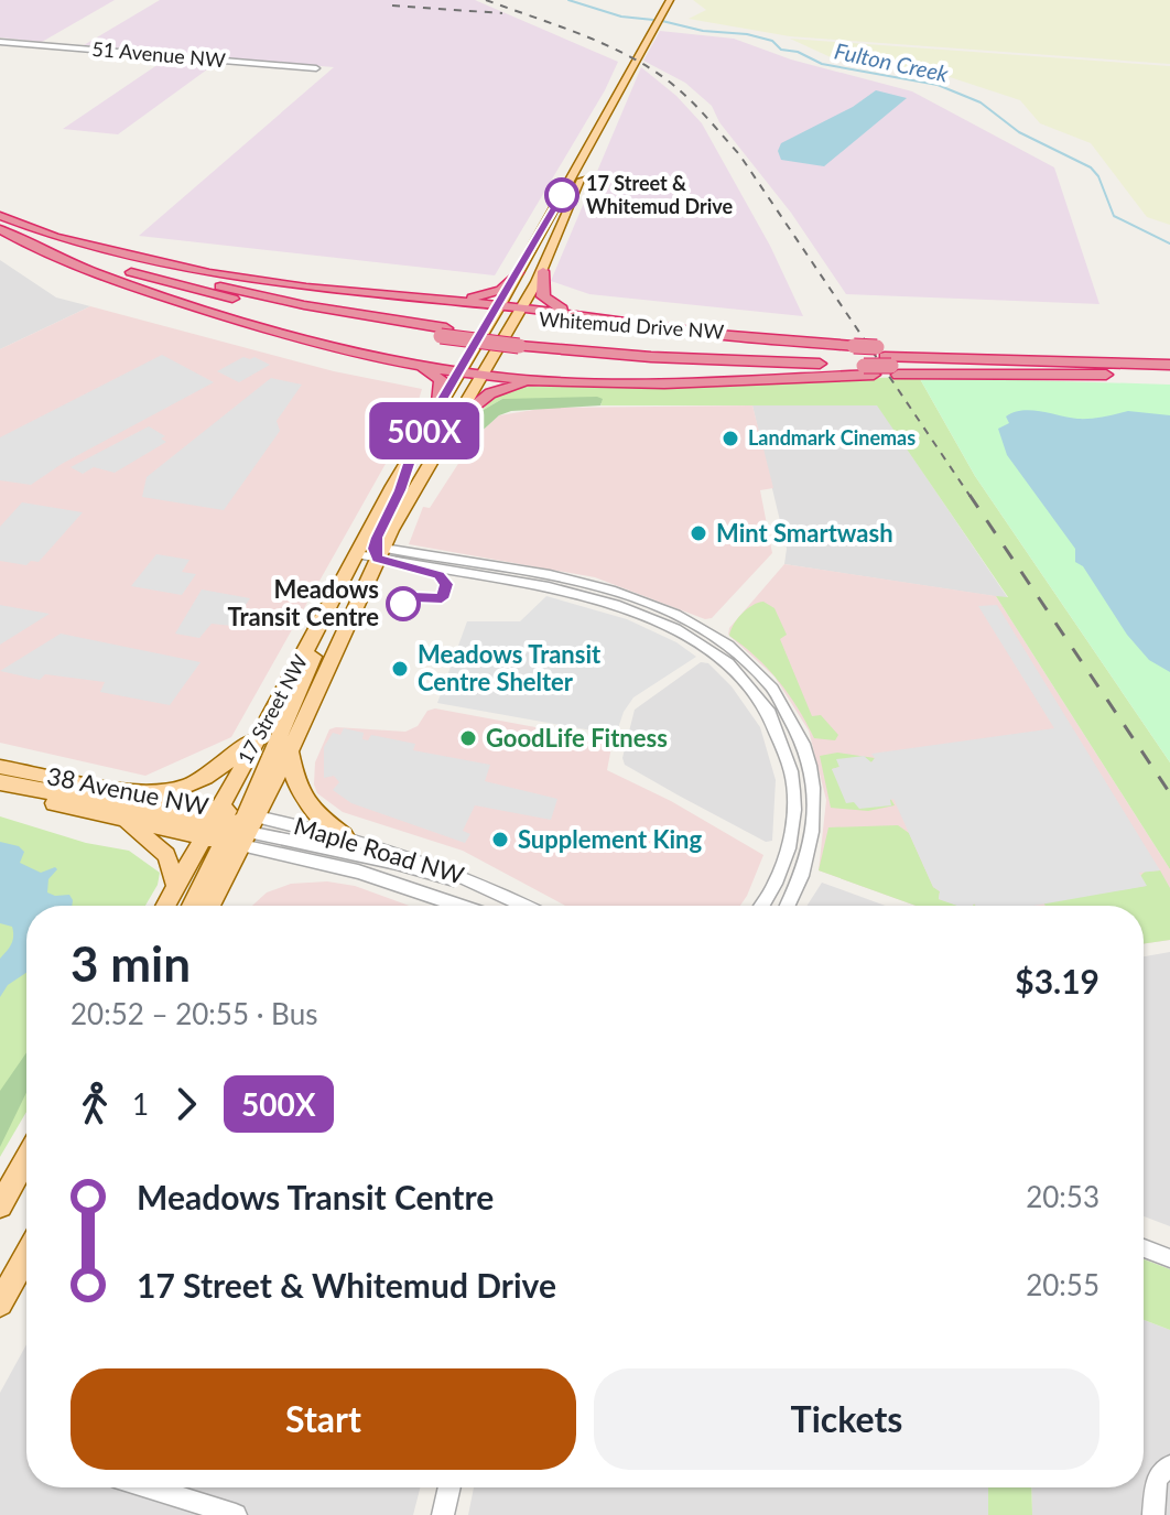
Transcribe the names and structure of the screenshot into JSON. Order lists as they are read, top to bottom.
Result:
{
  "streets": {
    "highway": ["Whitemud Drive NW"],
    "main road": ["17 Street NW", "38 Avenue NW"],
    "street": ["51 Avenue NW", "Maple Road NW"]
  },
  "crossings": [
    ["17 Street NW", "38 Avenue NW"],
    ["17 Street NW", "Maple Road NW"],
    ["38 Avenue NW", "Maple Road NW"]
  ],
  "water": ["Fulton Creek"],
  "places": [
    "17 Street & Whitemud Drive",
    "Landmark Cinemas",
    "Mint Smartwash",
    "Meadows Transit Centre",
    "Meadows Transit Centre Shelter",
    "GoodLife Fitness",
    "Supplement King"
  ],
  "lines": ["bus line 500X"],
  "page": {
    "on_map": "500X",
    "heading": ["3 min", "20:52 – 20:55 · Bus", "$3.19"],
    "legs": ["1", "500X"],
    "list": [
      {
        "name": "Meadows Transit Centre",
        "value": "20:53"
      },
      {
        "name": "17 Street & Whitemud Drive",
        "value": "20:55"
      }
    ],
    "buttons": ["Start", "Tickets"]
  }
}
